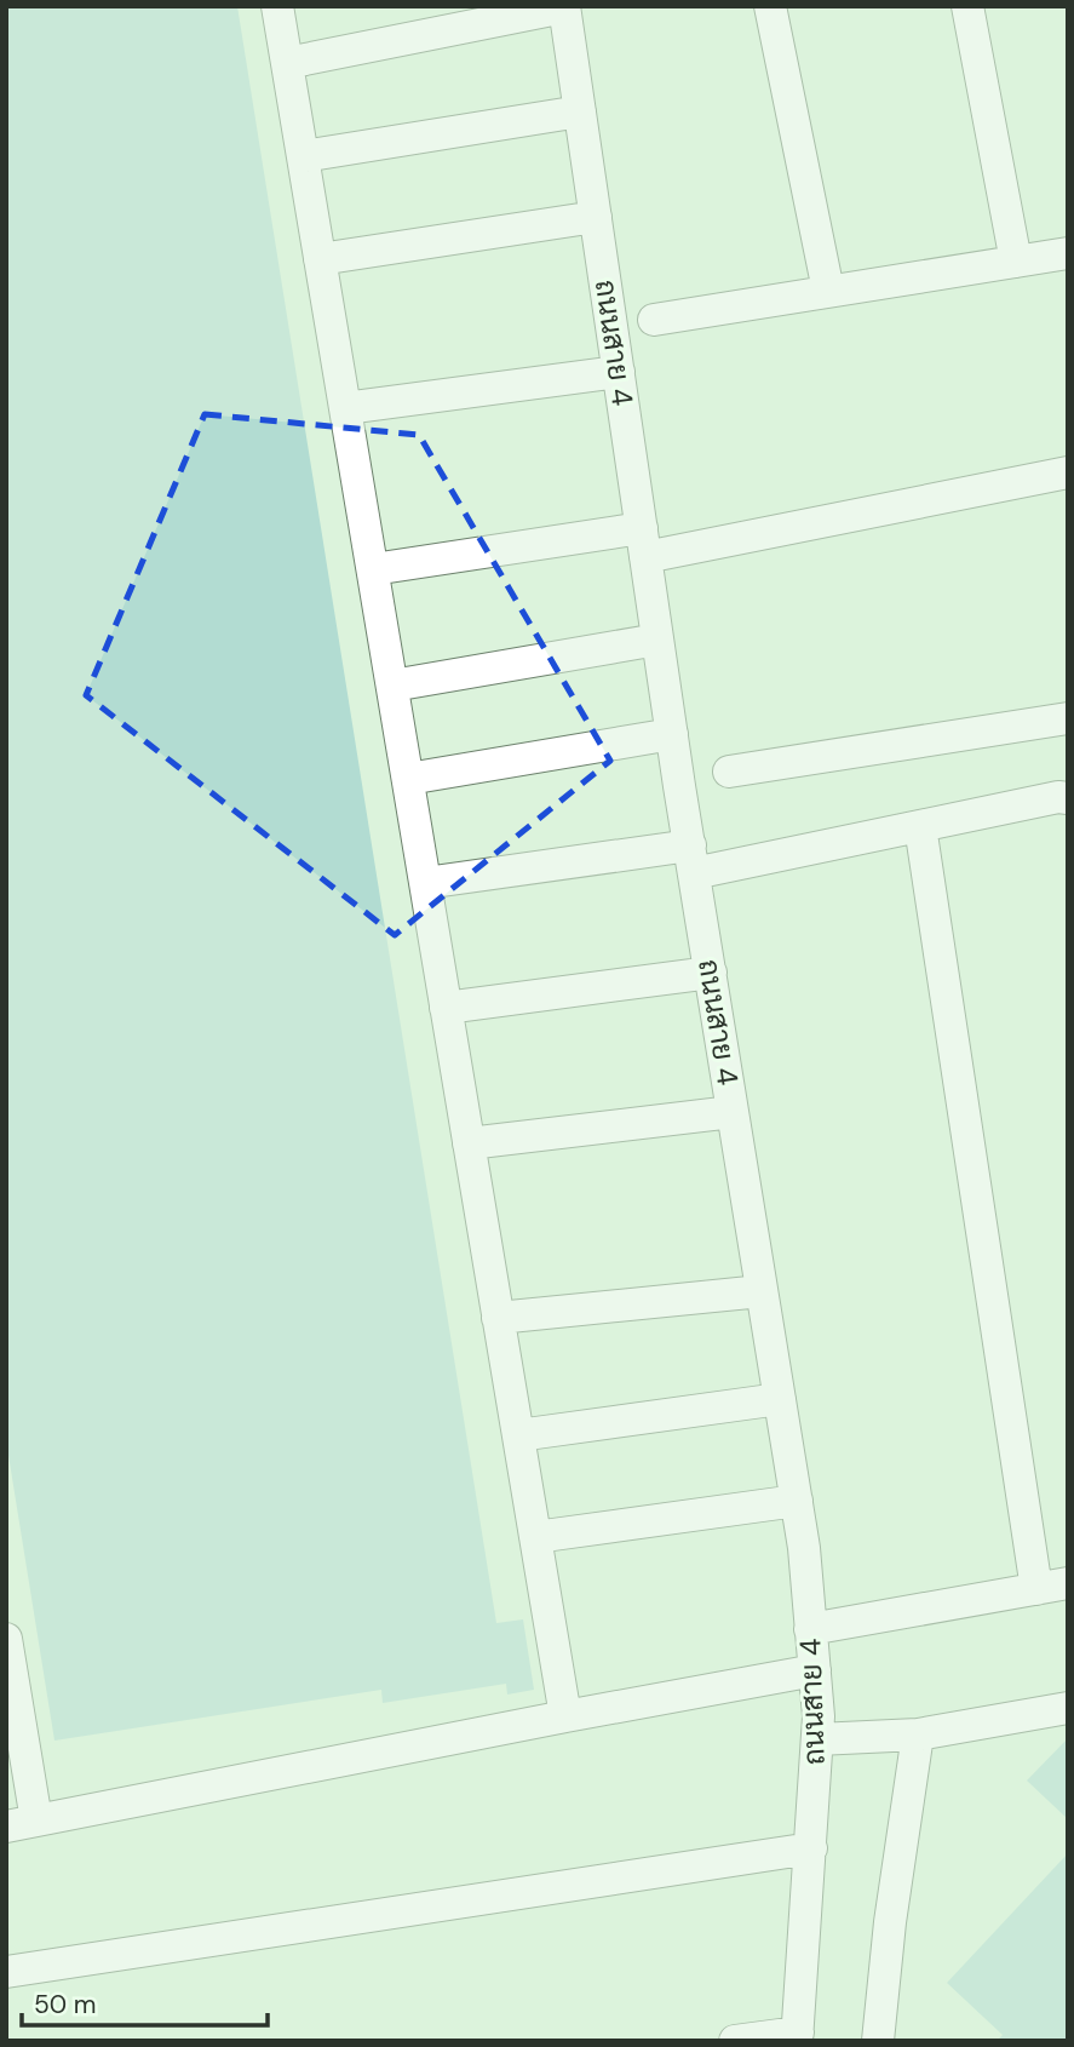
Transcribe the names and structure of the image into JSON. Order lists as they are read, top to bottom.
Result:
{
  "streets": {
    "street": ["ถนนสาย 4"]
  },
  "scale_bar": "50 m"
}
